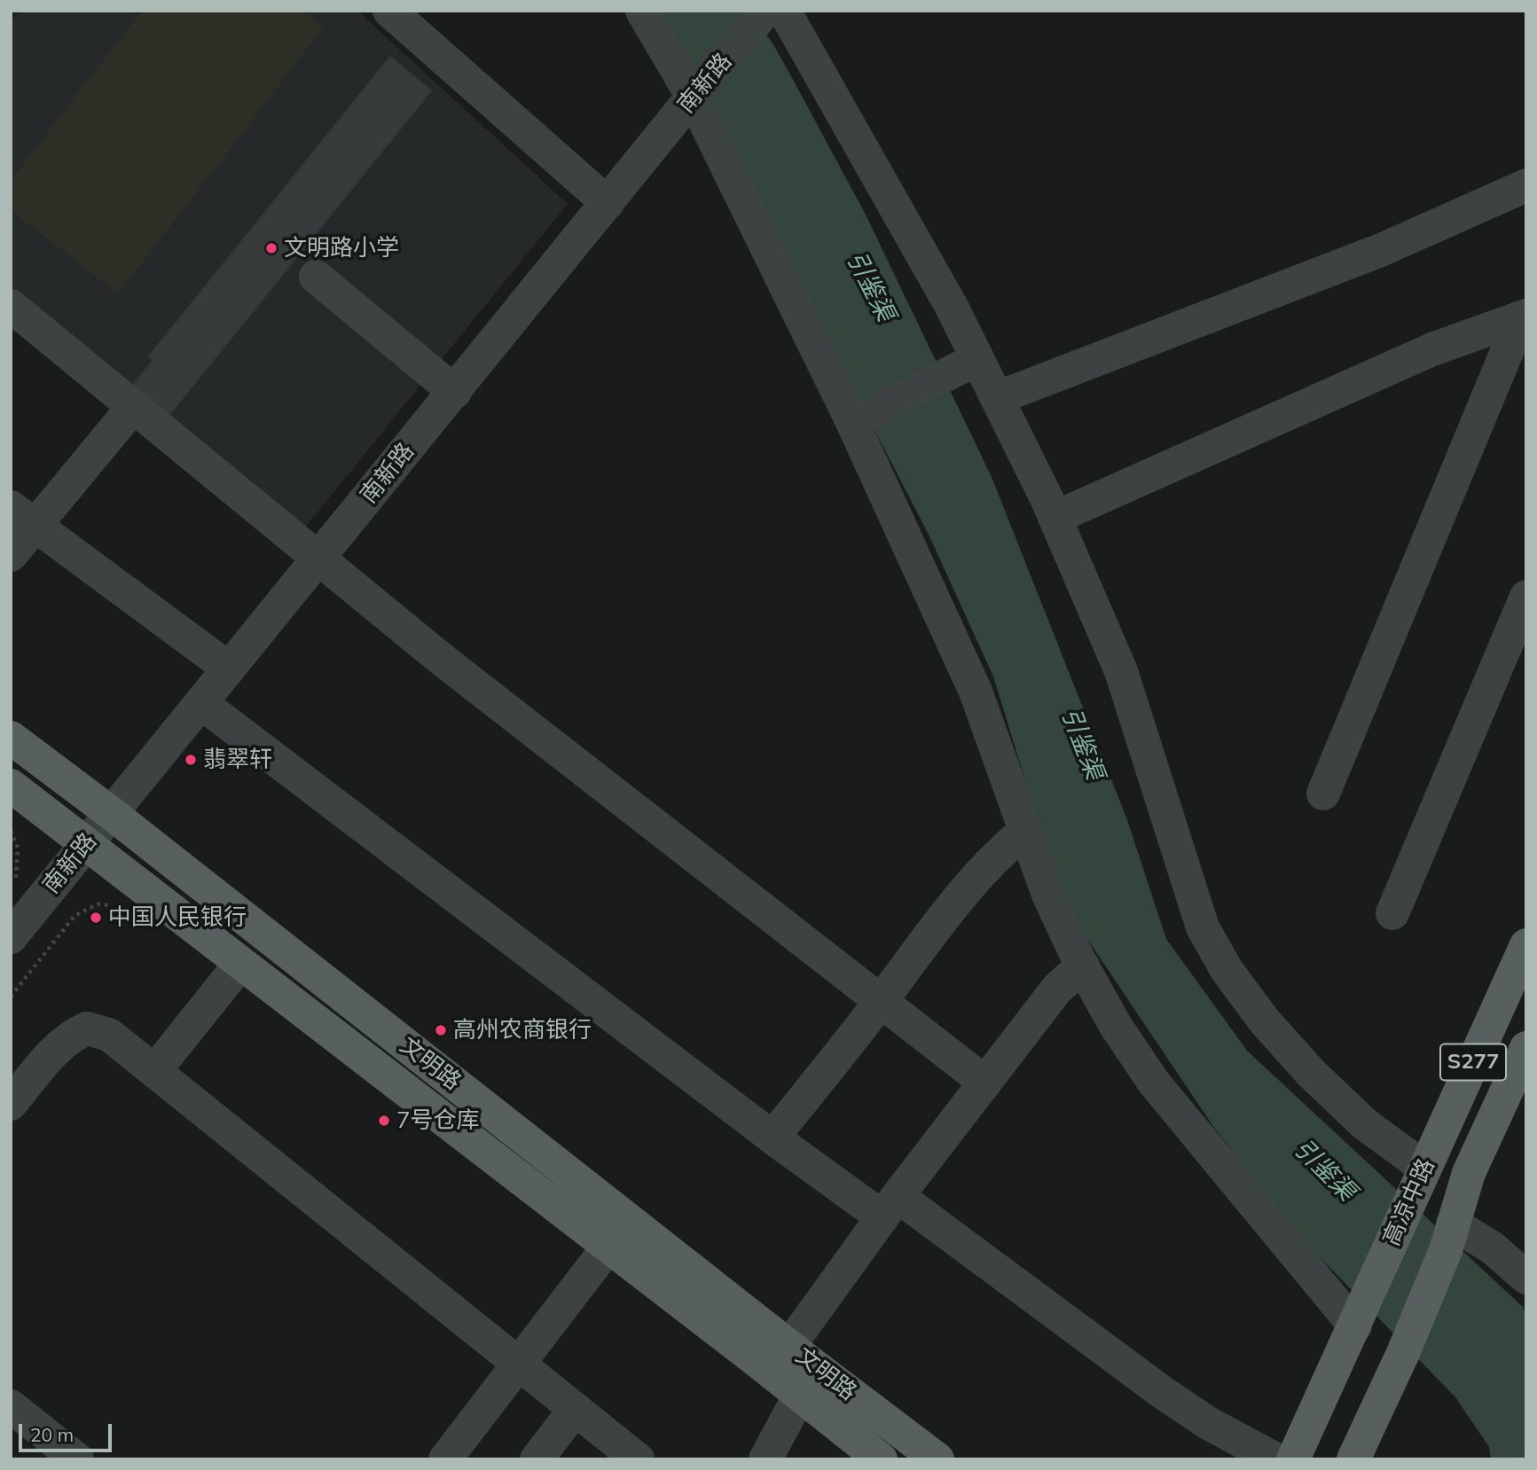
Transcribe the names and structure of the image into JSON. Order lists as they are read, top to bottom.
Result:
{
  "streets": {
    "main road": ["S277", "文明路", "高凉中路"],
    "street": ["南新路"]
  },
  "crossings": [
    ["南新路", "文明路"]
  ],
  "water": ["引鉴渠"],
  "places": [
    "文明路小学",
    "翡翠轩",
    "中国人民银行",
    "高州农商银行",
    "7号仓库"
  ],
  "scale_bar": "20 m"
}
